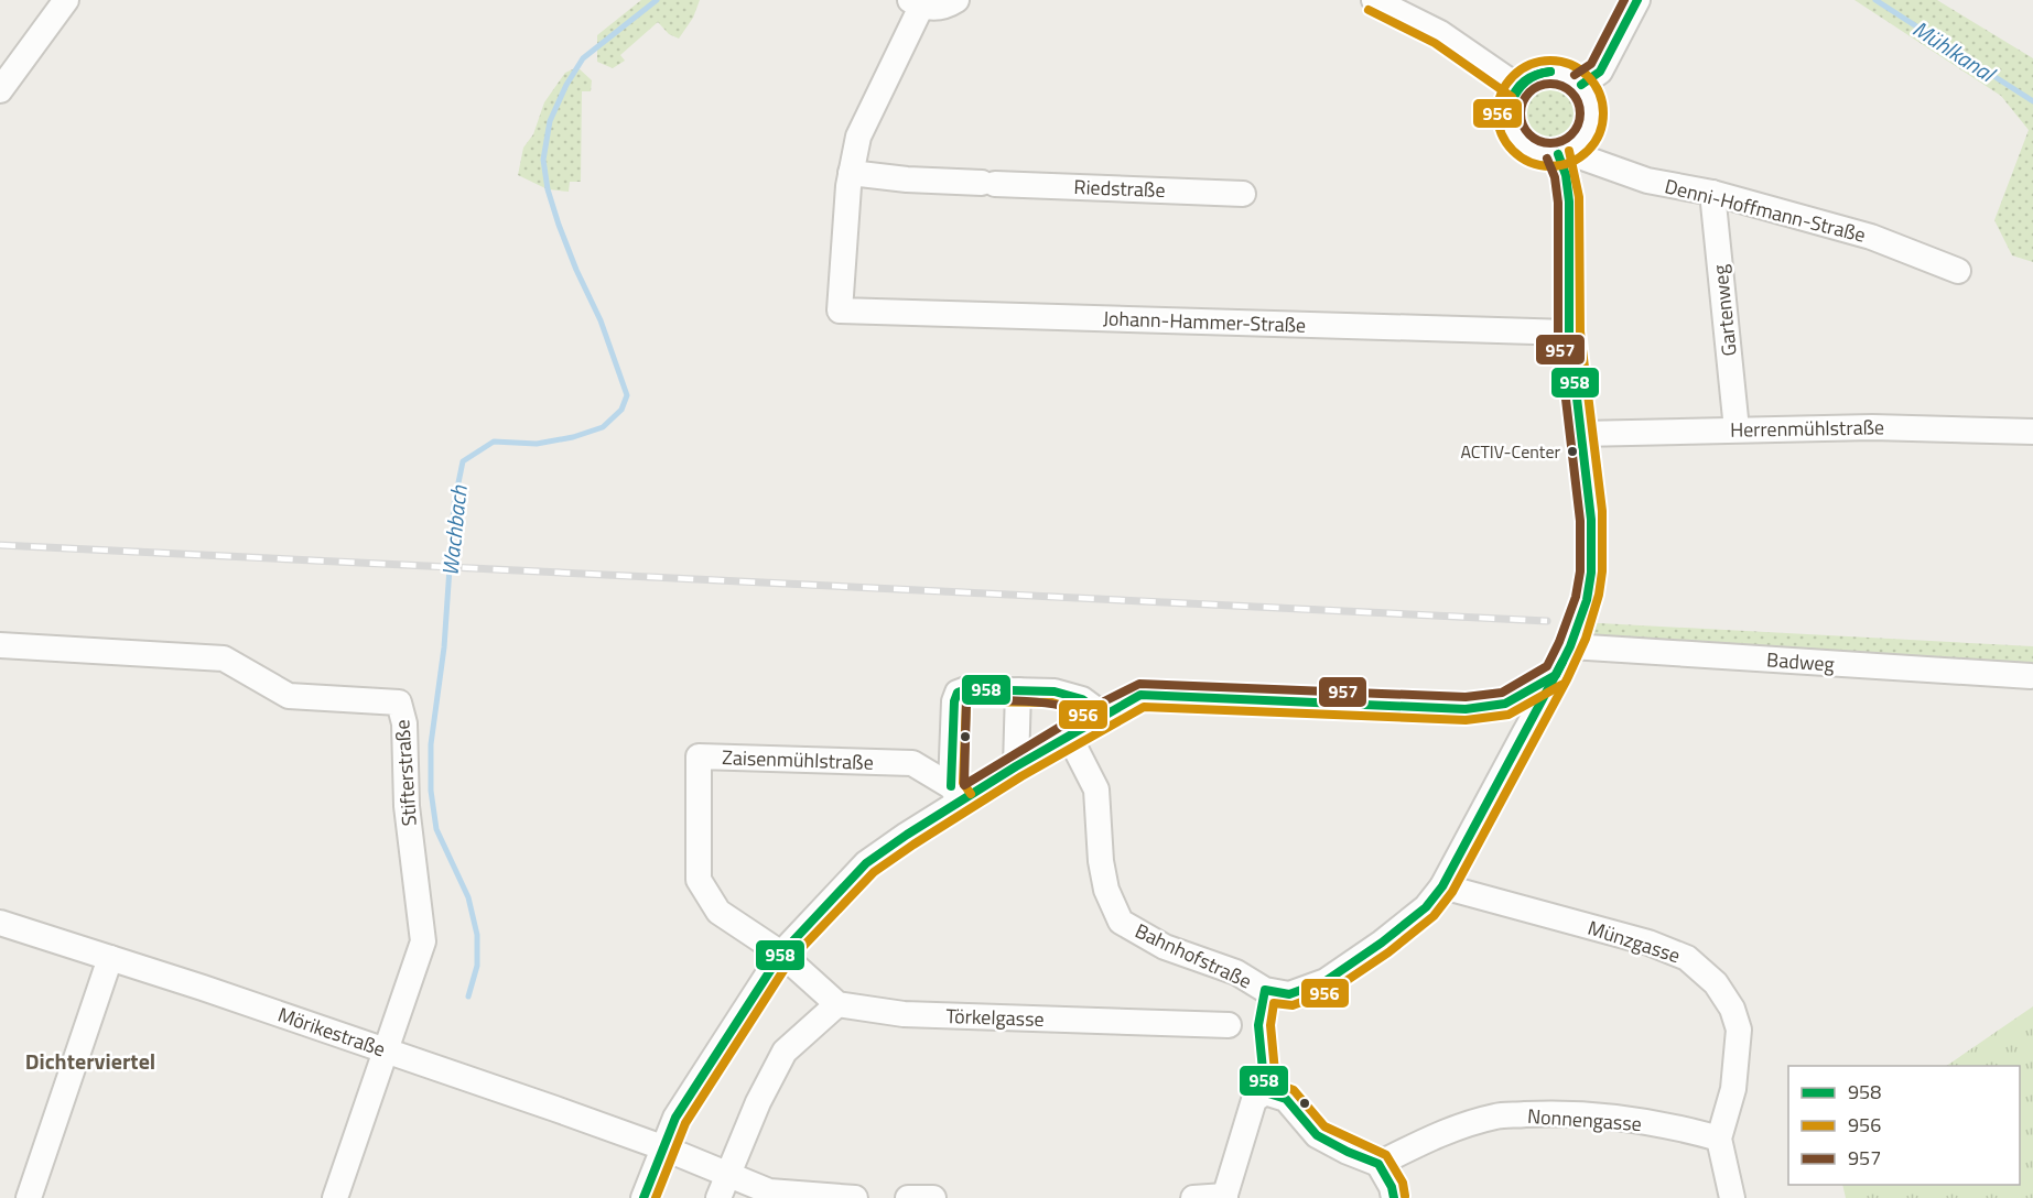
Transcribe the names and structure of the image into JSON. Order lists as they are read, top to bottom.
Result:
{
  "streets": {
    "street": [
      "Riedstraße",
      "Denni-Hoffmann-Straße",
      "Gartenweg",
      "Johann-Hammer-Straße",
      "Herrenmühlstraße",
      "Badweg",
      "Zaisenmühlstraße",
      "Stifterstraße",
      "Münzgasse",
      "Bahnhofstraße",
      "Törkelgasse",
      "Mörikestraße",
      "Nonnengasse"
    ]
  },
  "crossings": [
    ["Riedstraße", "Johann-Hammer-Straße"],
    ["Denni-Hoffmann-Straße", "Gartenweg"],
    ["Gartenweg", "Herrenmühlstraße"],
    ["Stifterstraße", "Mörikestraße"],
    ["Münzgasse", "Bahnhofstraße"],
    ["Münzgasse", "Nonnengasse"]
  ],
  "districts": ["Dichterviertel"],
  "water": ["Mühlkanal", "Wachbach"],
  "places": ["ACTIV-Center"],
  "lines": ["transit line 958", "transit line 957", "transit line 956"],
  "legend": ["958", "956", "957"]
}
